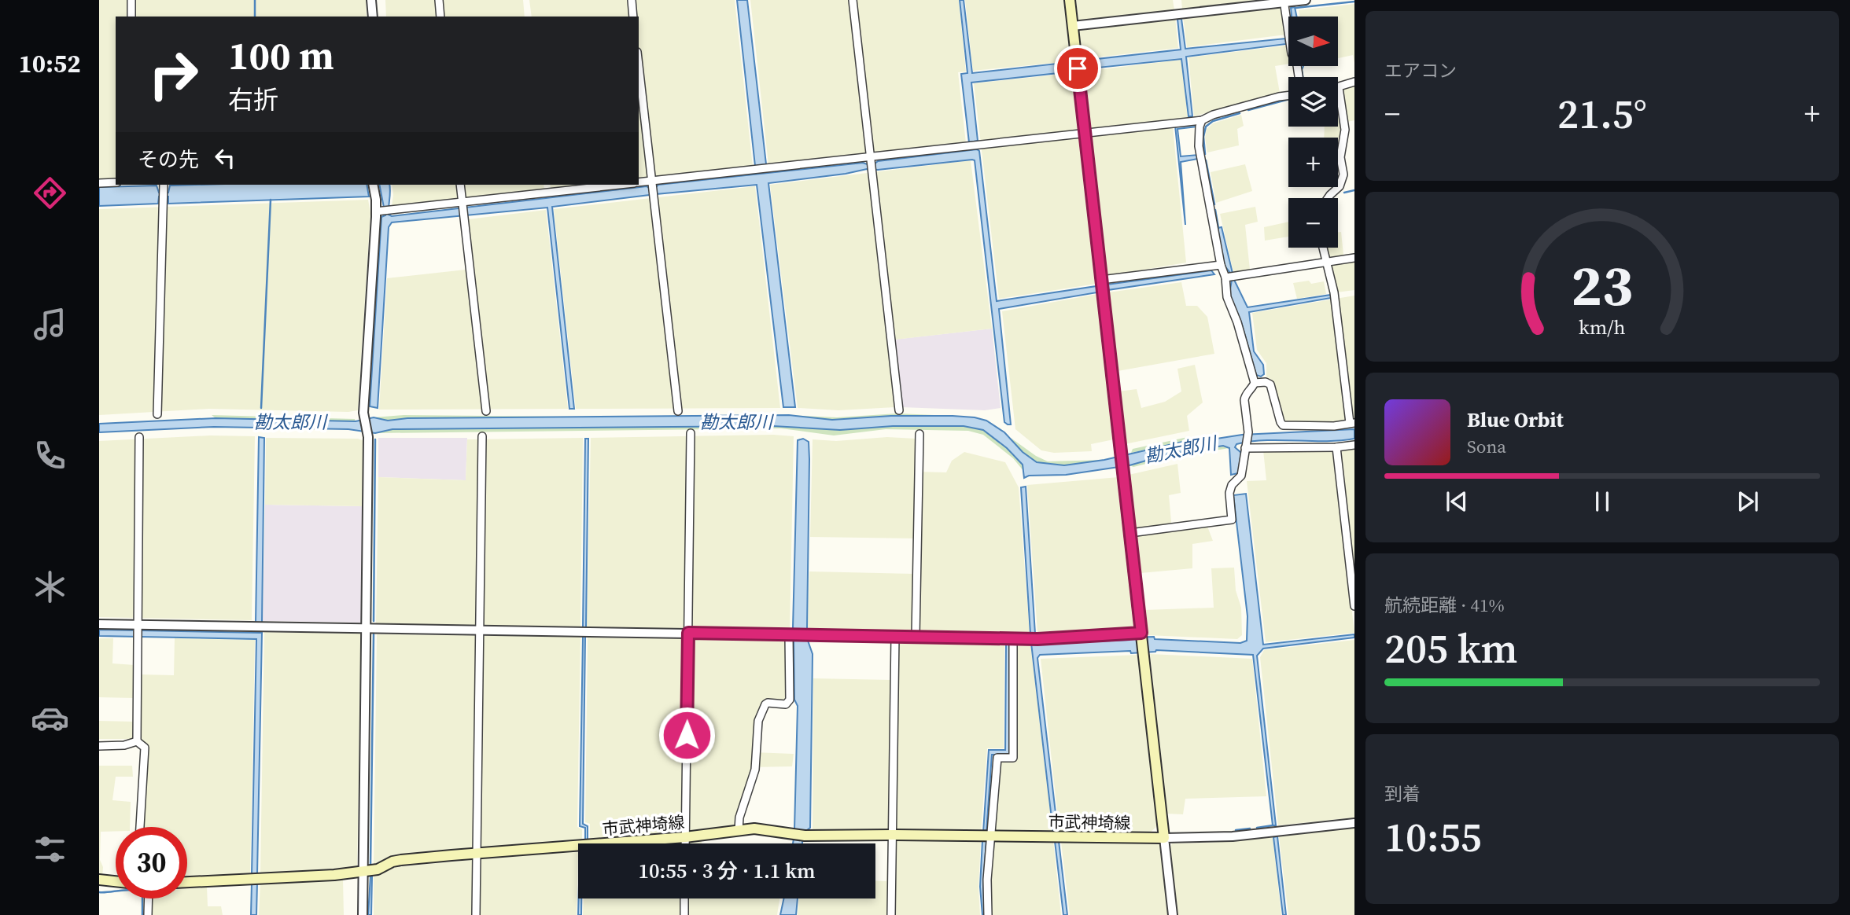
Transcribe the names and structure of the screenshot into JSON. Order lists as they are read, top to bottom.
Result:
{
  "streets": {
    "main road": ["市武神埼線"]
  },
  "water": ["勘太郎川"],
  "north": "right",
  "page": {
    "tabs": "10:52",
    "tile": [
      "エアコン",
      ["航続距離 · 41%", "205 km"],
      ["到着", "10:55"]
    ],
    "map_buttons": ["+", "−"],
    "turn": ["100 m", "右折"],
    "heat": ["−", "21.5°", "+"],
    "then": "その先",
    "song": ["Blue Orbit", "Sona"],
    "limit": "30",
    "trip": "10:55 · 3 分 · 1.1 km",
    "gauge": ["23", "km/h"]
  }
}
